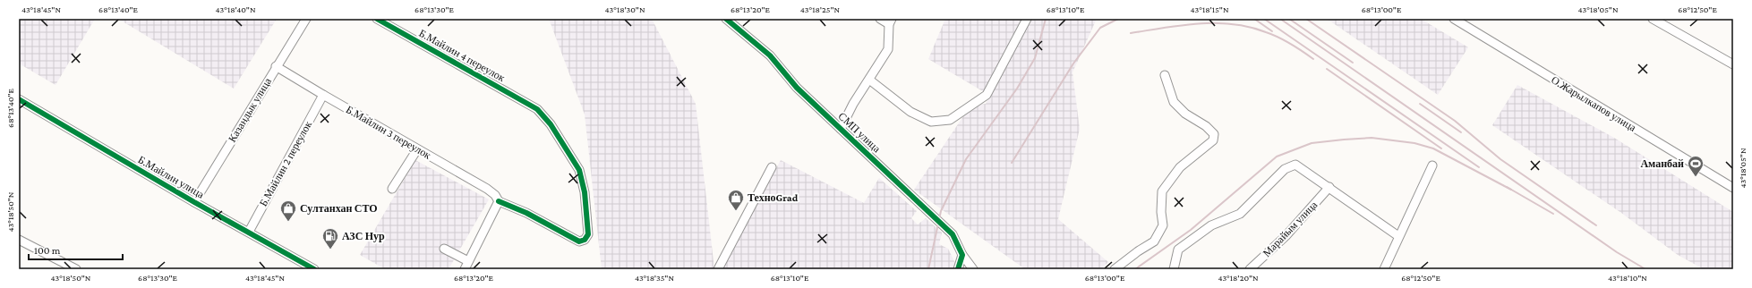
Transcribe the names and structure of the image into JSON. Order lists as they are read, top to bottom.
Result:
{
  "streets": {
    "street": [
      "Б.Майлин 4 переулок",
      "О.Жарылкапов улица",
      "Казандык улица",
      "Б.Майлин 3 переулок",
      "СМП улица",
      "Б.Майлин 2 переулок",
      "Б.Майлин улица",
      "Марайым улица"
    ]
  },
  "crossings": [
    ["Б.Майлин 4 переулок", "Б.Майлин 3 переулок"],
    ["Казандык улица", "Б.Майлин 3 переулок"],
    ["Казандык улица", "Б.Майлин улица"],
    ["Б.Майлин 3 переулок", "Б.Майлин 2 переулок"],
    ["Б.Майлин 2 переулок", "Б.Майлин улица"]
  ],
  "places": {
    "sports": ["Аманбай"],
    "shop": ["ТехноGrad", "Султанхан СТО"],
    "fuel station": ["АЗС Нур"]
  },
  "scale_bar": "100 m",
  "coordinates": [
    "43°18'45\"N",
    "68°13'40\"E",
    "43°18'40\"N",
    "68°13'30\"E",
    "43°18'30\"N",
    "68°13'20\"E",
    "43°18'25\"N",
    "68°13'10\"E",
    "43°18'15\"N",
    "68°13'00\"E",
    "43°18'05\"N",
    "68°12'50\"E",
    "43°18'50\"N",
    "43°18'35\"N",
    "43°18'20\"N",
    "43°18'10\"N"
  ]
}
